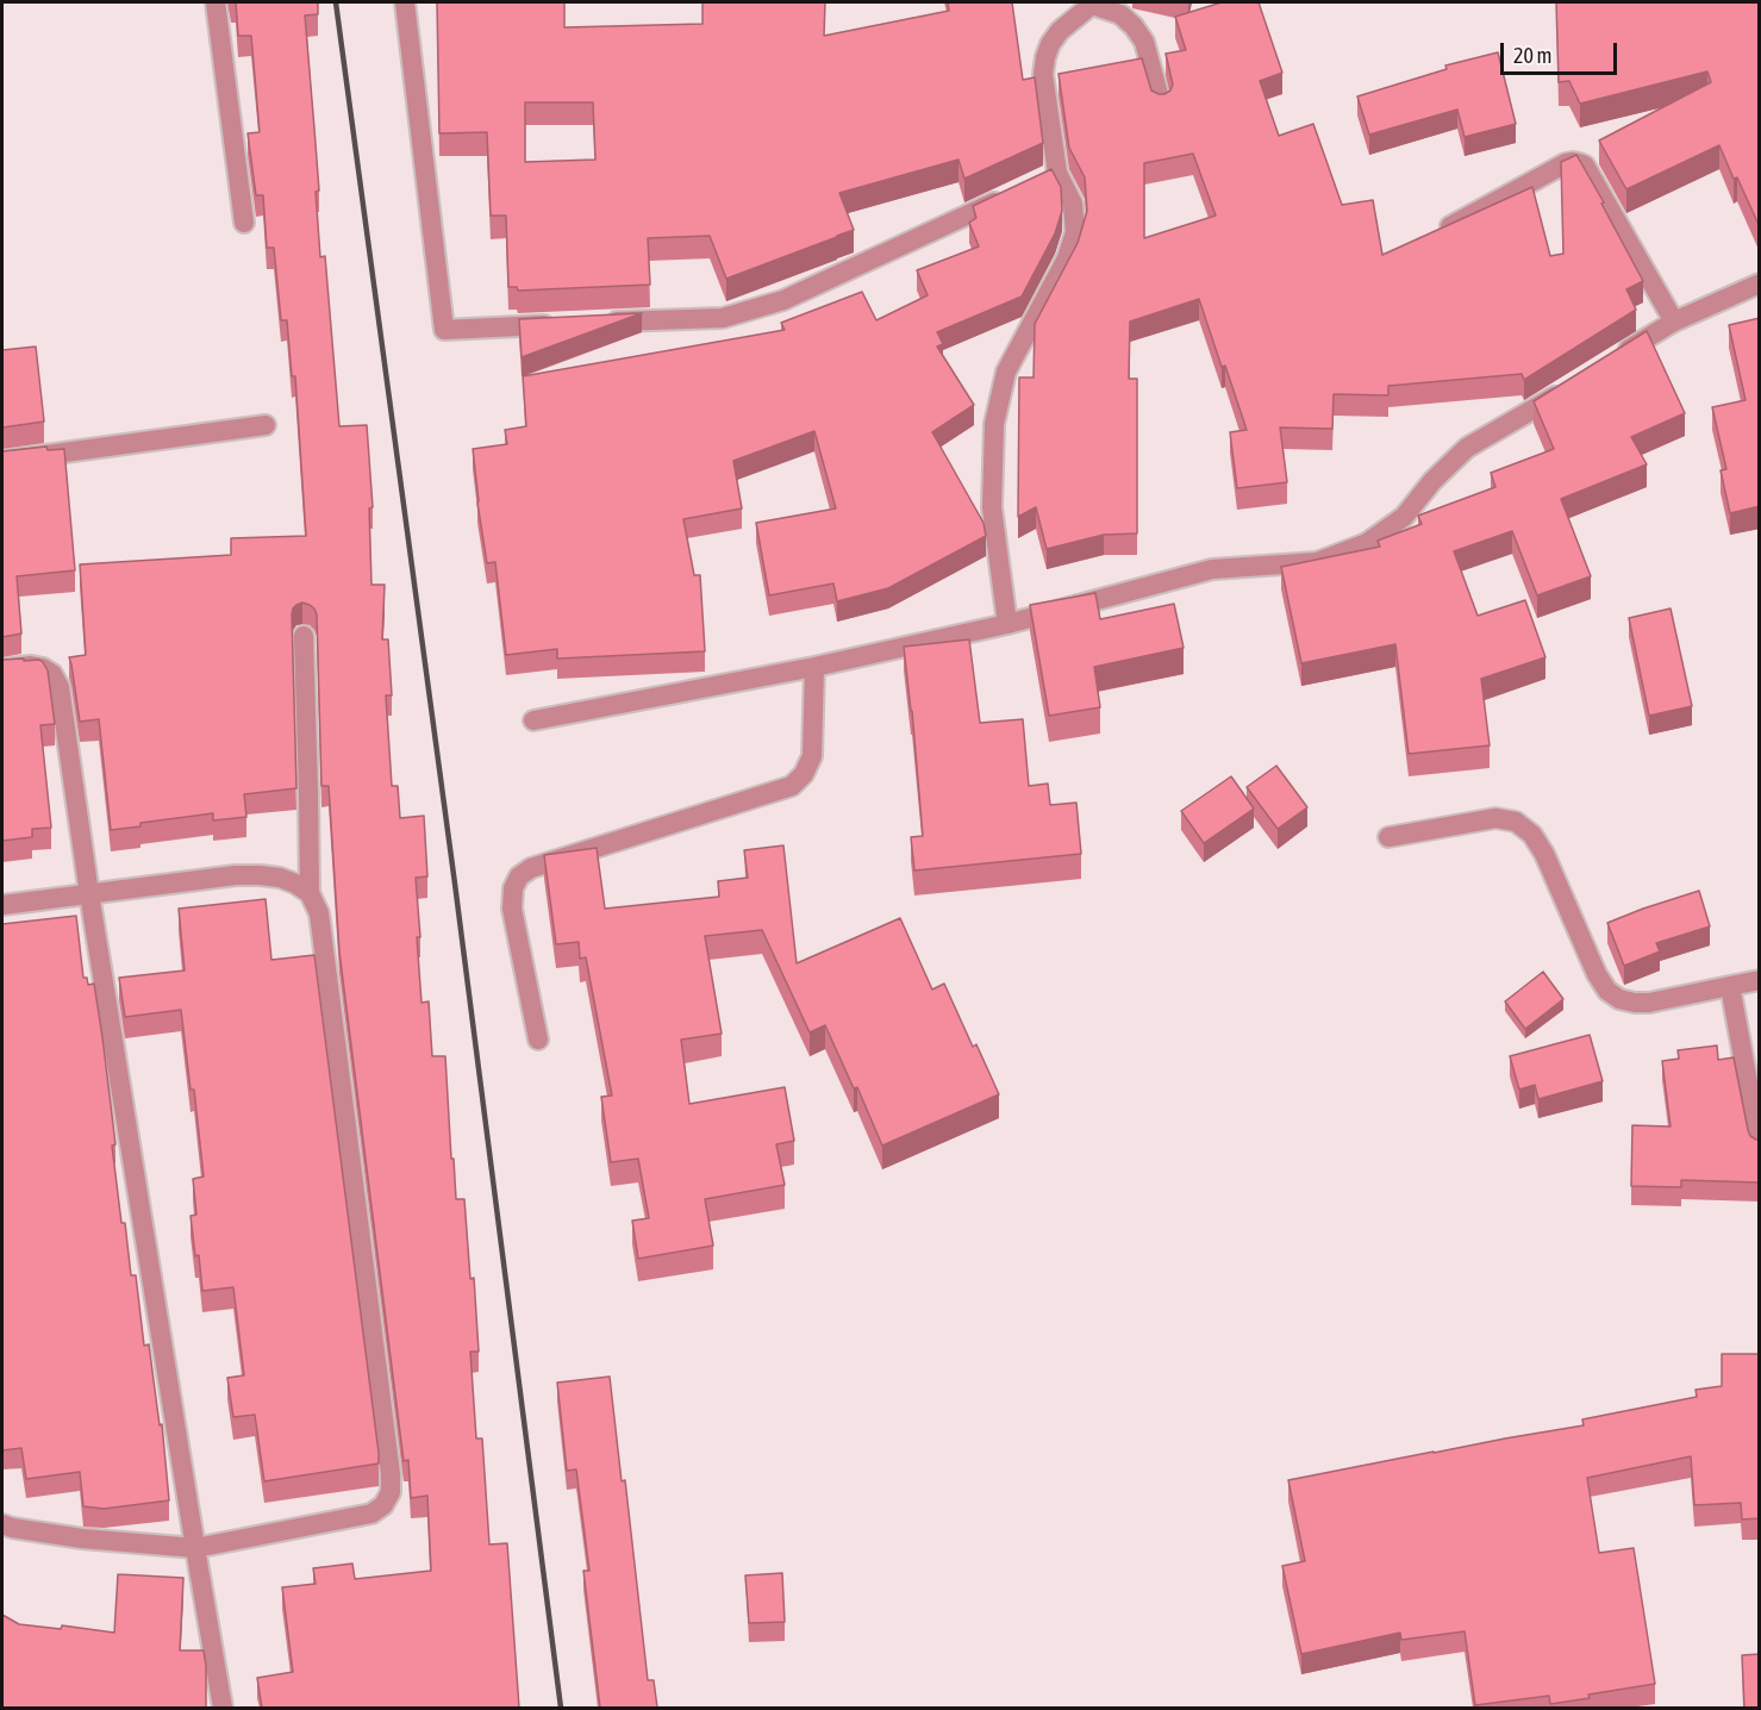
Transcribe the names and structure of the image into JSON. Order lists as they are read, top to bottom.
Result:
{
  "scale_bar": "20 m"
}
